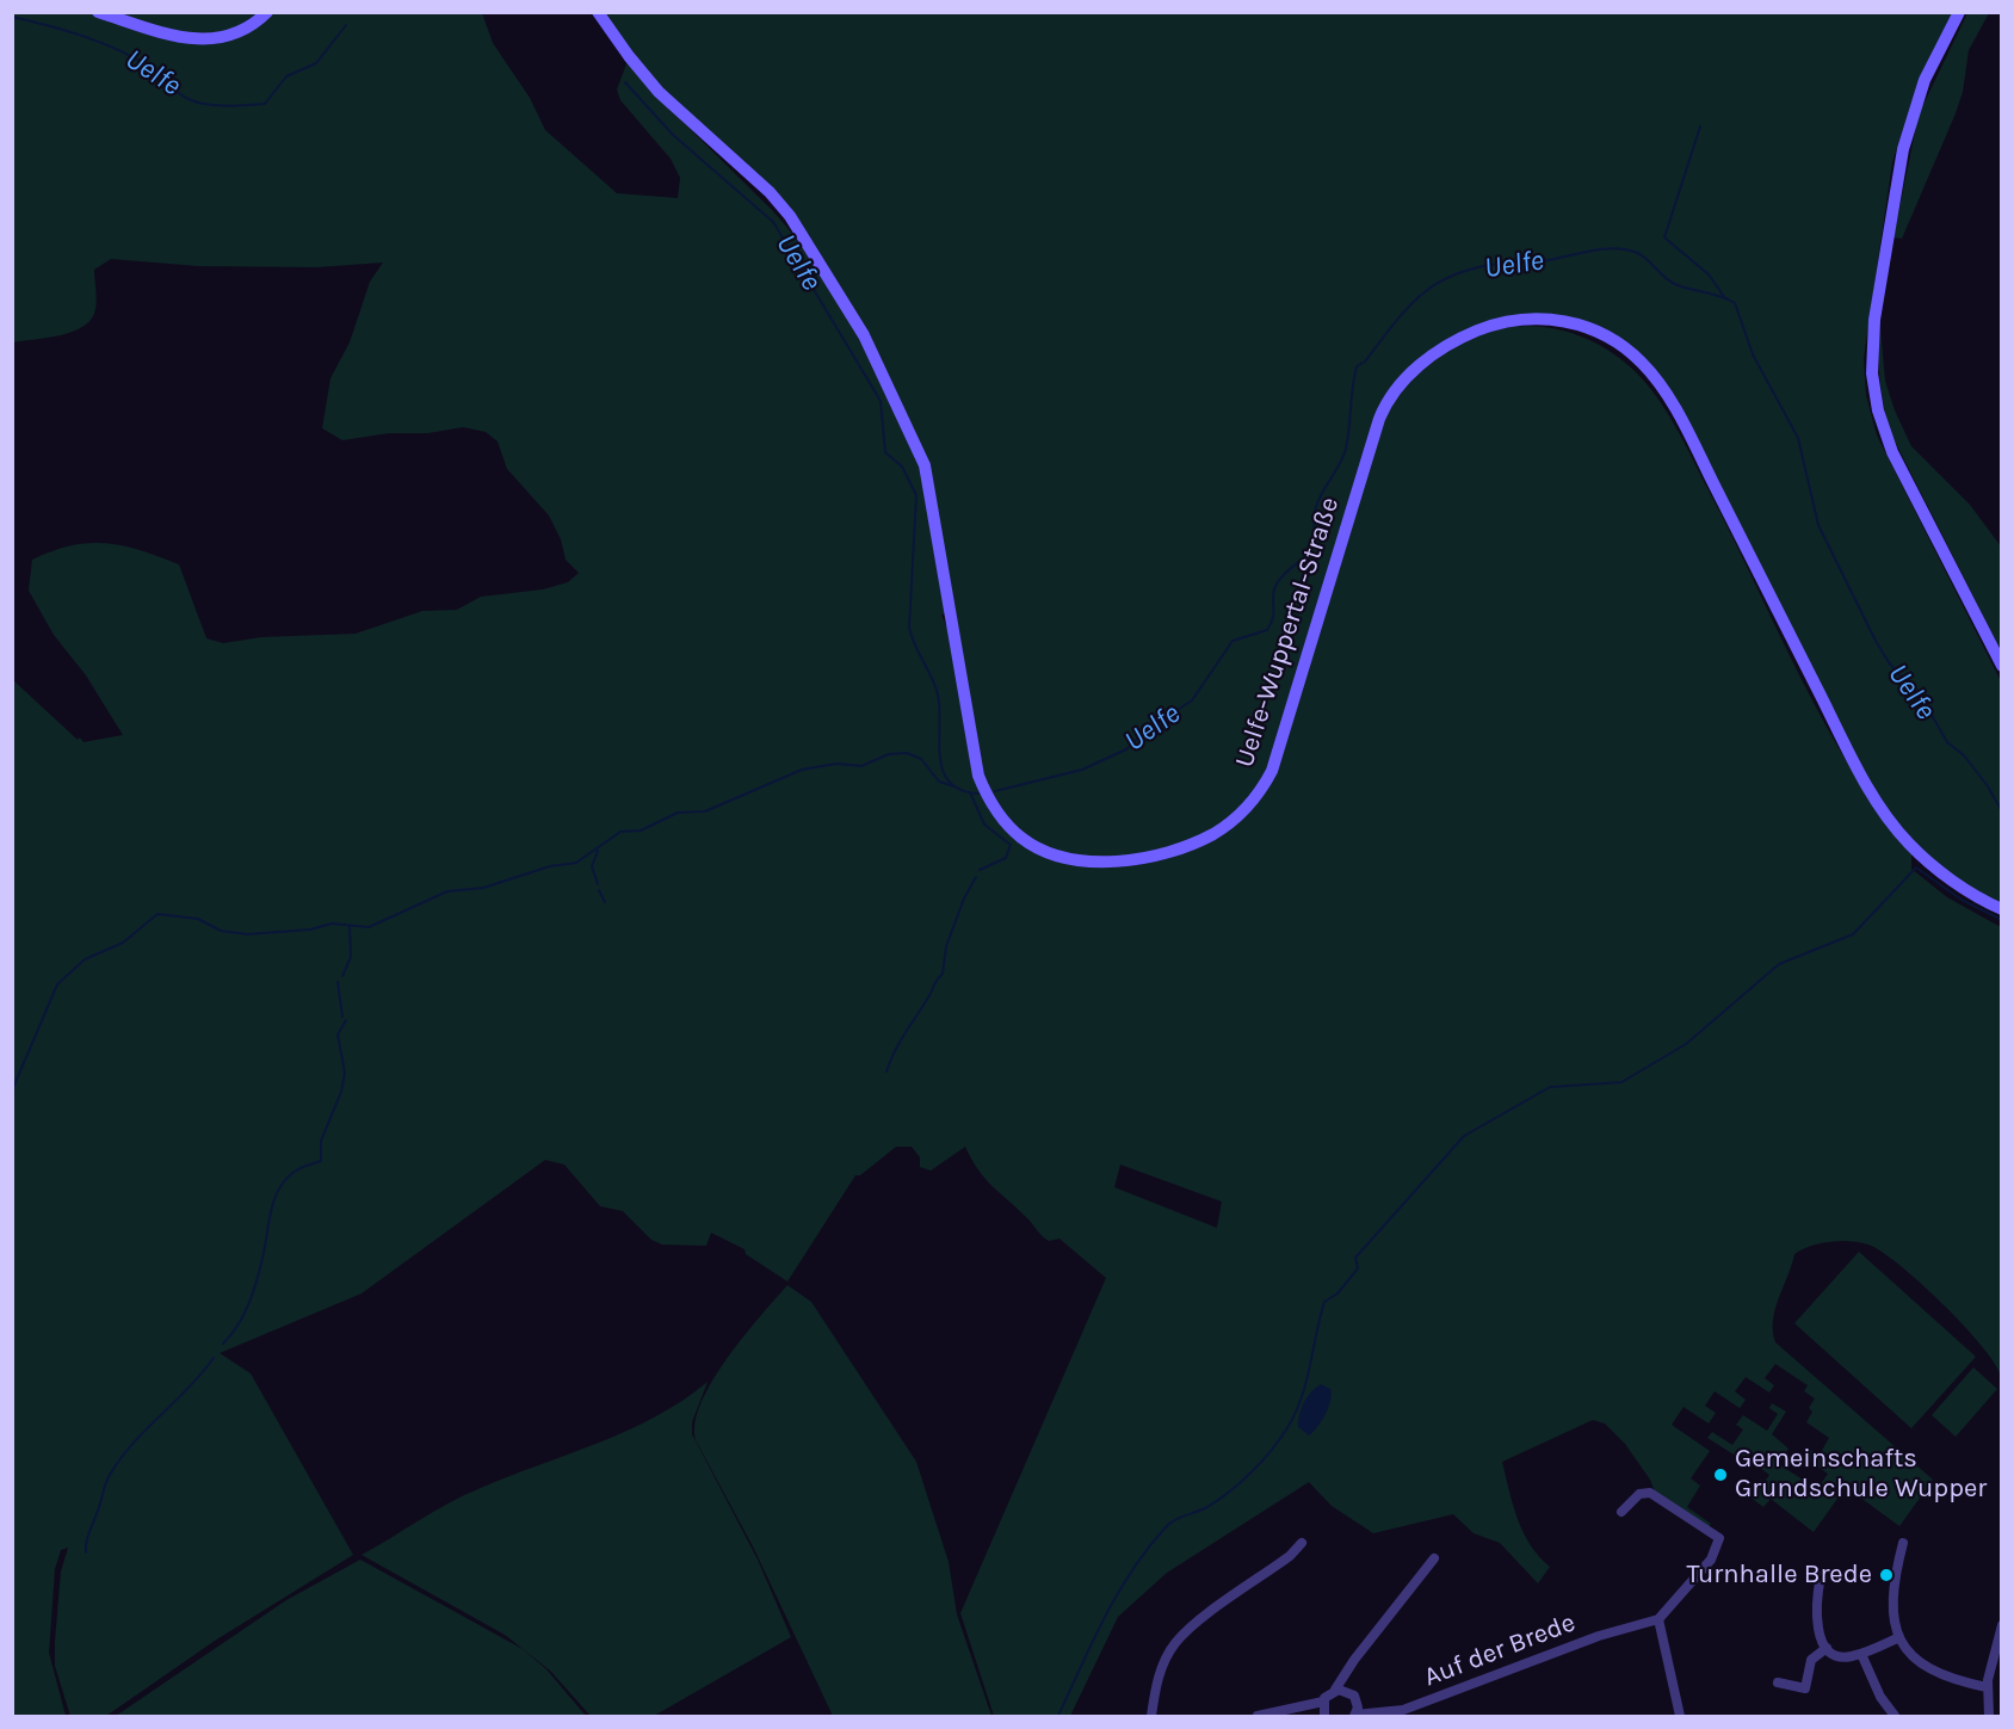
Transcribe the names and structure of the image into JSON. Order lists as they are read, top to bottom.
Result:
{
  "streets": {
    "main road": ["Uelfe-Wuppertal-Straße"],
    "street": ["Auf der Brede"]
  },
  "water": ["Uelfe"],
  "places": ["Gemeinschafts Grundschule Wupper", "Turnhalle Brede"]
}
